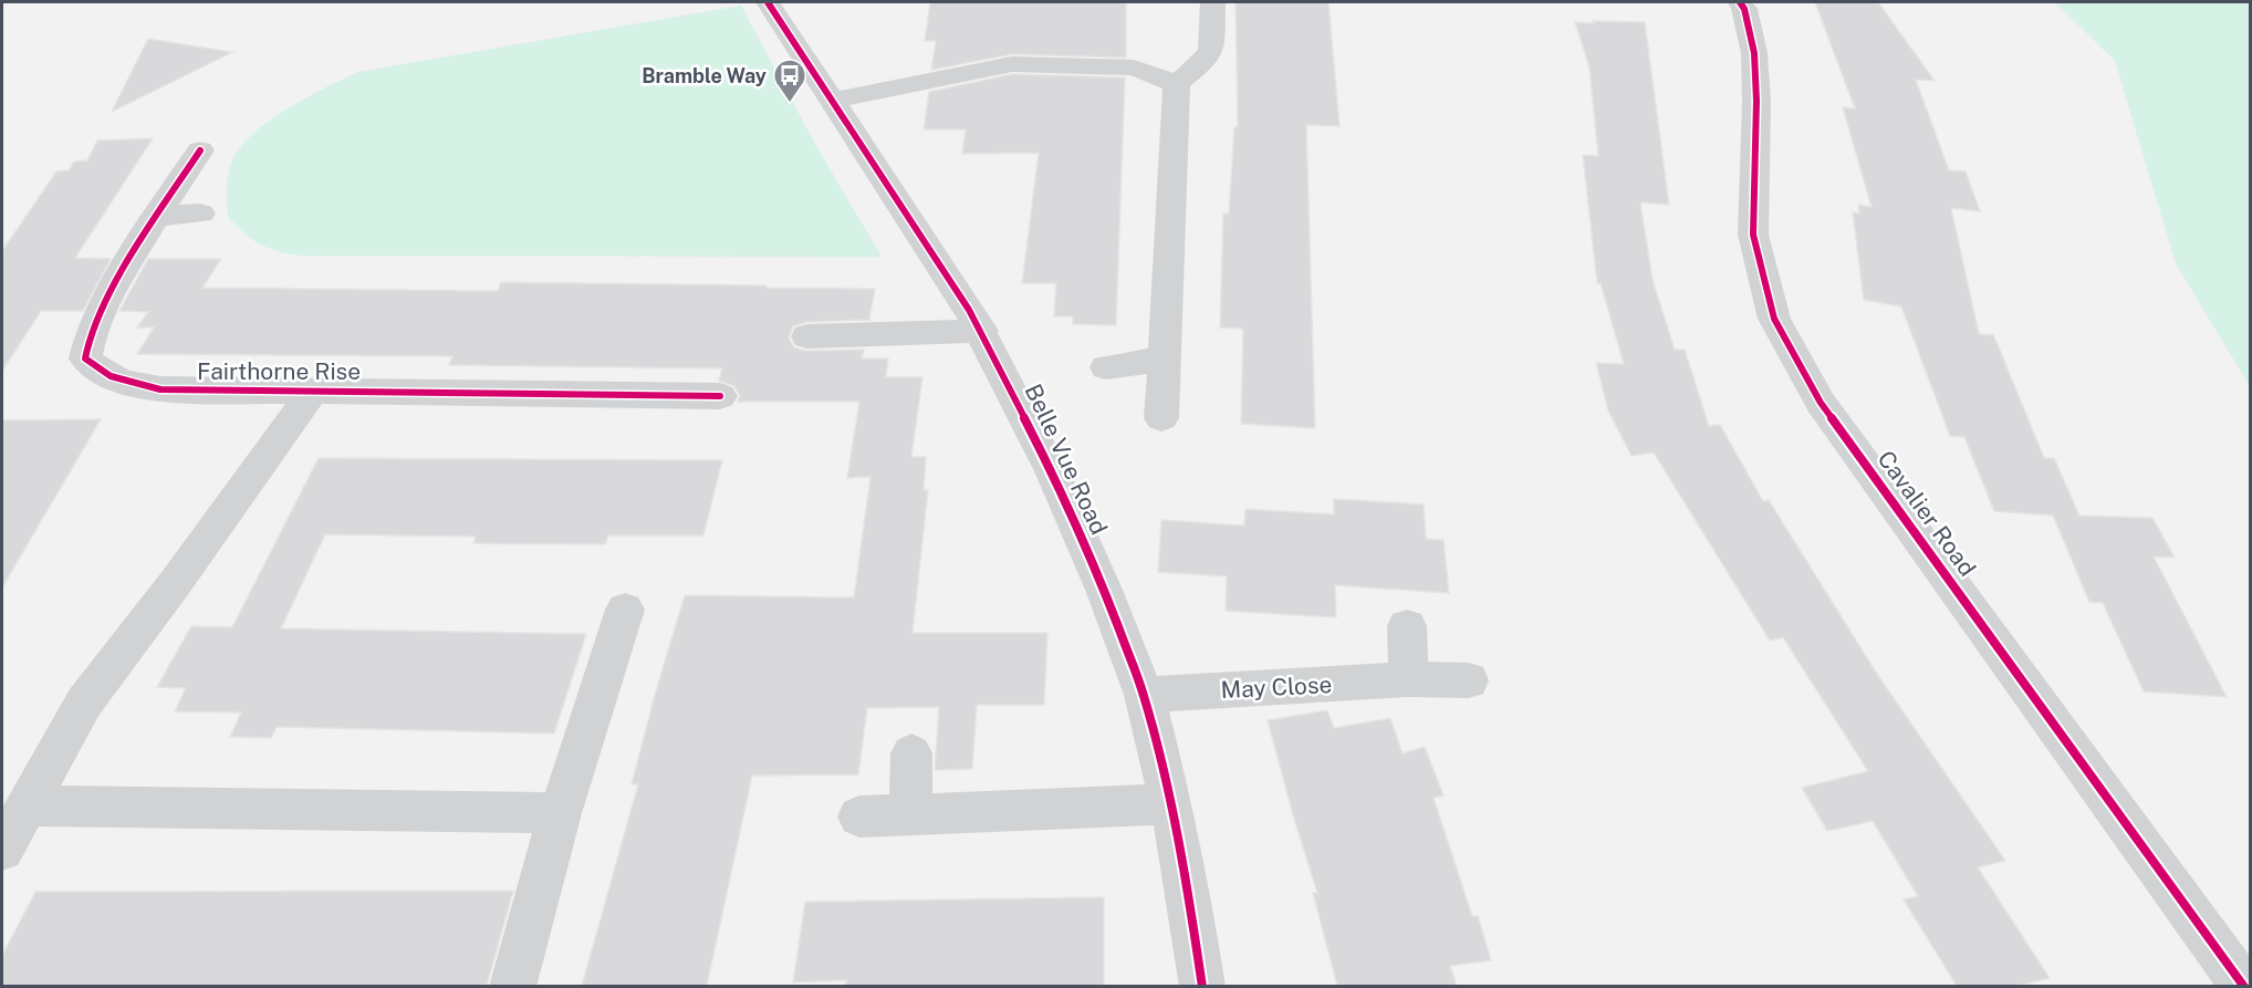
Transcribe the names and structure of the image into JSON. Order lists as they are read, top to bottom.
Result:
{
  "streets": {
    "street": [
      "Fairthorne Rise",
      "Belle Vue Road",
      "Cavalier Road",
      "May Close"
    ]
  },
  "crossings": [
    ["Belle Vue Road", "May Close"]
  ],
  "places": {
    "bus stop": ["Bramble Way"]
  }
}
